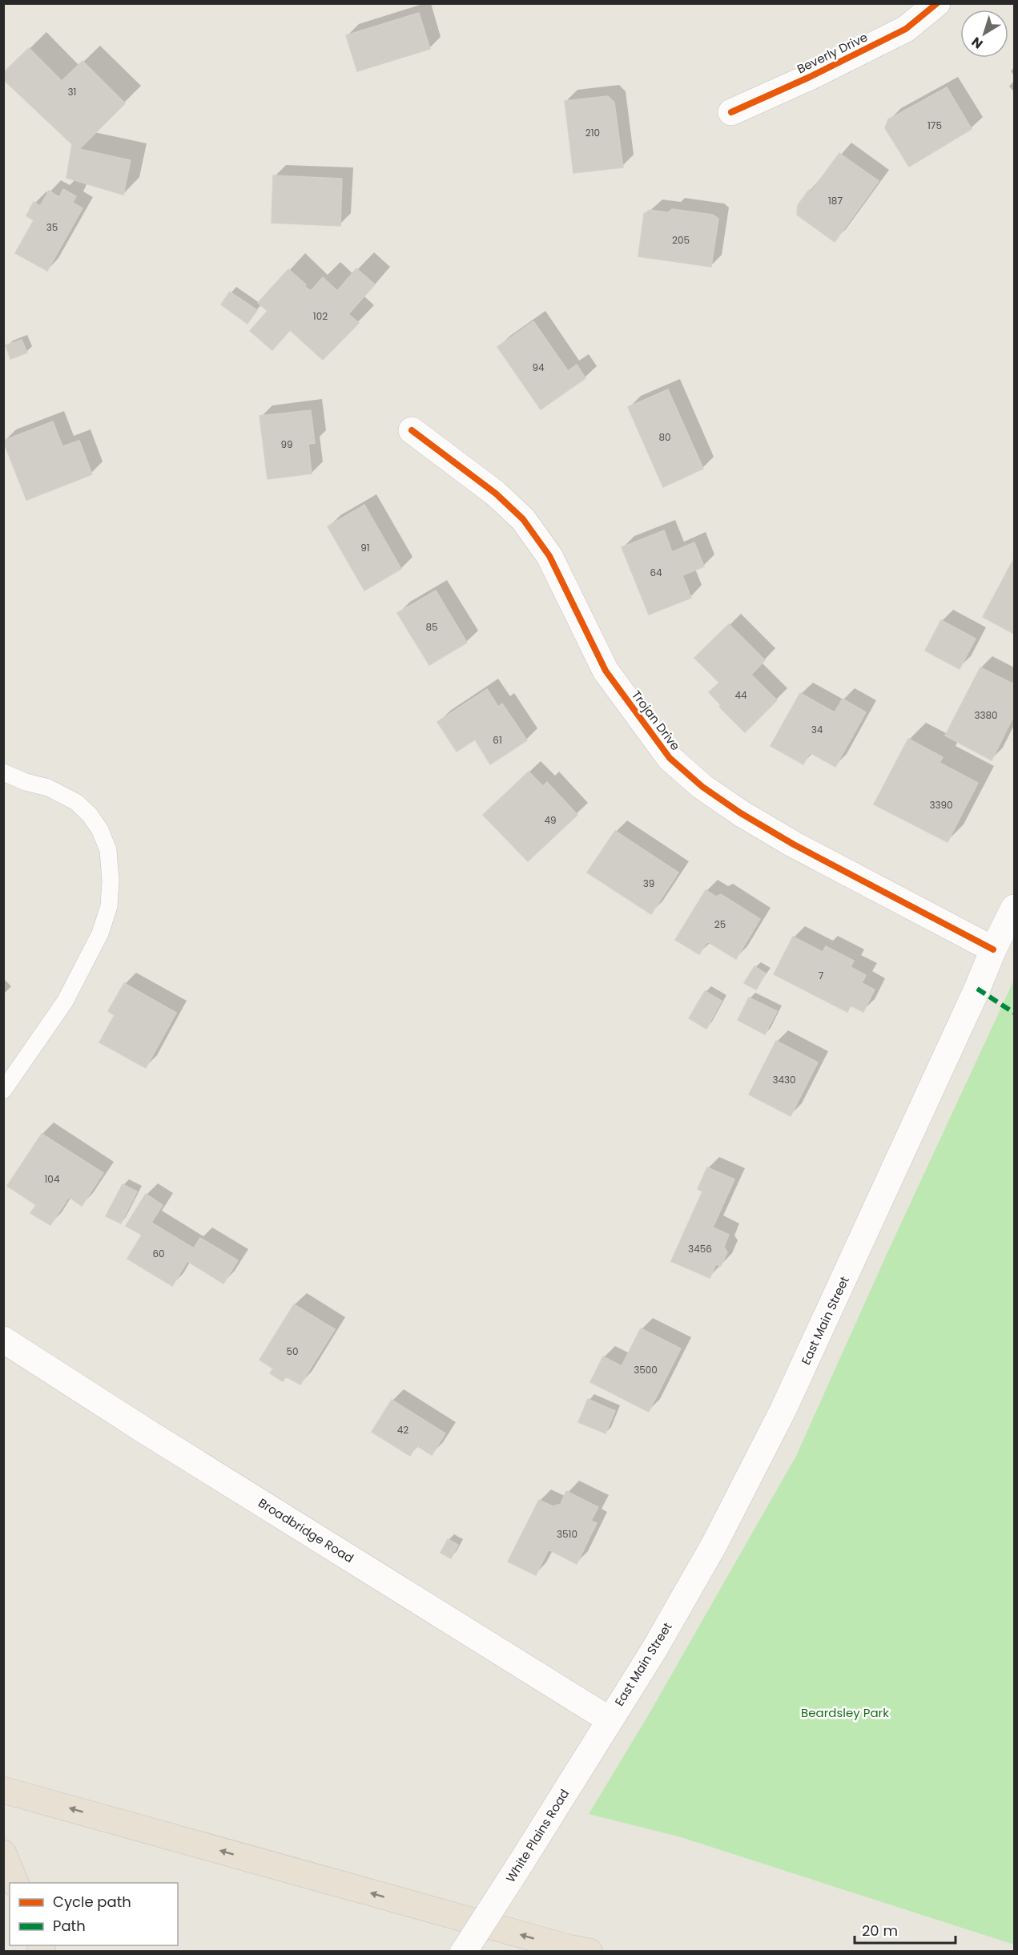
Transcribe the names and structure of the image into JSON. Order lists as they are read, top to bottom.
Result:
{
  "streets": {
    "main road": [
      "Beverly Drive",
      "Trojan Drive",
      "East Main Street",
      "Broadbridge Road",
      "White Plains Road"
    ]
  },
  "crossings": [
    ["Trojan Drive", "East Main Street"],
    ["East Main Street", "Broadbridge Road"],
    ["East Main Street", "White Plains Road"],
    ["Broadbridge Road", "White Plains Road"]
  ],
  "parks": ["Beardsley Park"],
  "house_numbers": [
    "31",
    "175",
    "210",
    "187",
    "35",
    "205",
    "102",
    "94",
    "80",
    "99",
    "91",
    "64",
    "85",
    "44",
    "3380",
    "34",
    "61",
    "3390",
    "49",
    "39",
    "25",
    "7",
    "3430",
    "104",
    "3456",
    "60",
    "50",
    "3500",
    "42",
    "3510"
  ],
  "legend": ["Cycle path", "Path"],
  "scale_bar": "20 m",
  "north": "bottom left"
}
